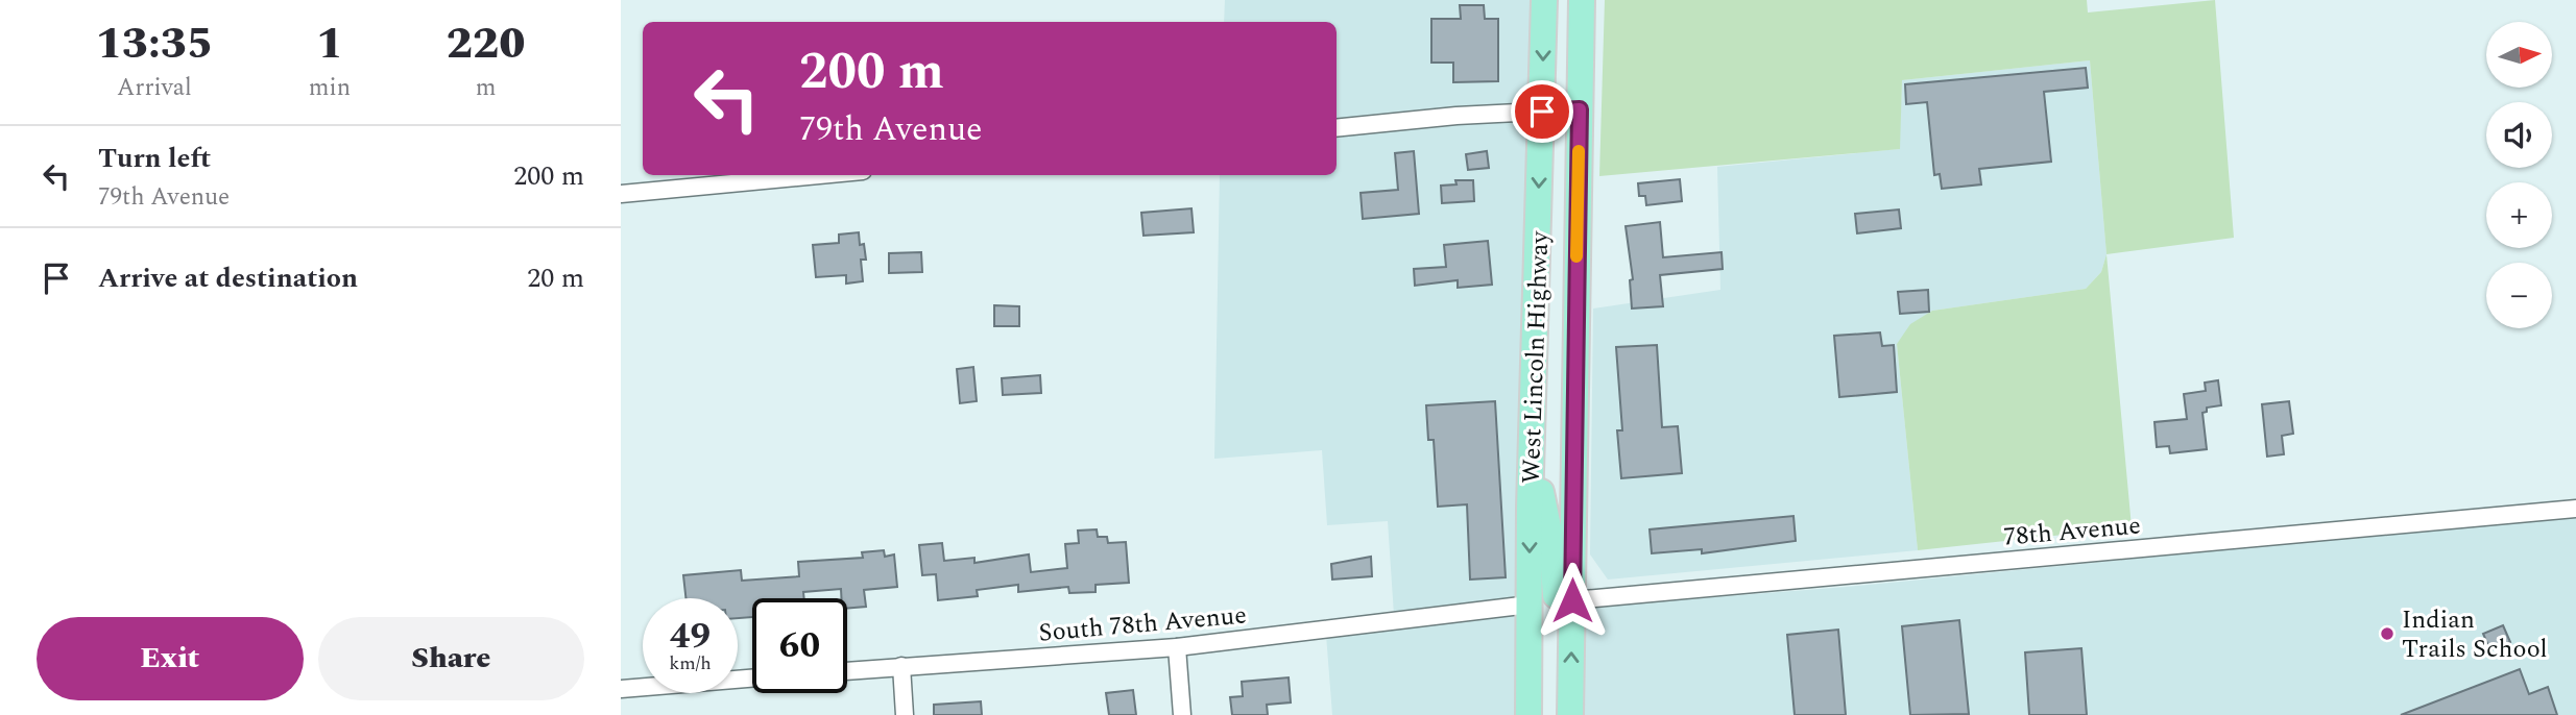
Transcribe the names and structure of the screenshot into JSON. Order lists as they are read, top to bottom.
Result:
{
  "streets": {
    "main road": ["West Lincoln Highway"],
    "street": ["78th Avenue", "South 78th Avenue"]
  },
  "crossings": [
    ["West Lincoln Highway", "78th Avenue"],
    ["West Lincoln Highway", "South 78th Avenue"]
  ],
  "places": ["Indian Trails School"],
  "north": "right",
  "page": {
    "eta": [
      "13:35",
      "Arrival",
      "1",
      "min",
      "220",
      "m"
    ],
    "map_buttons": ["+", "−"],
    "turn": ["200 m", "79th Avenue"],
    "list": [
      {
        "name": "Turn left",
        "note": "79th Avenue",
        "value": "200 m"
      },
      {
        "name": "Arrive at destination",
        "value": "20 m"
      }
    ],
    "speed": "49 km/h",
    "limit": "60",
    "buttons": ["Exit", "Share"]
  }
}
